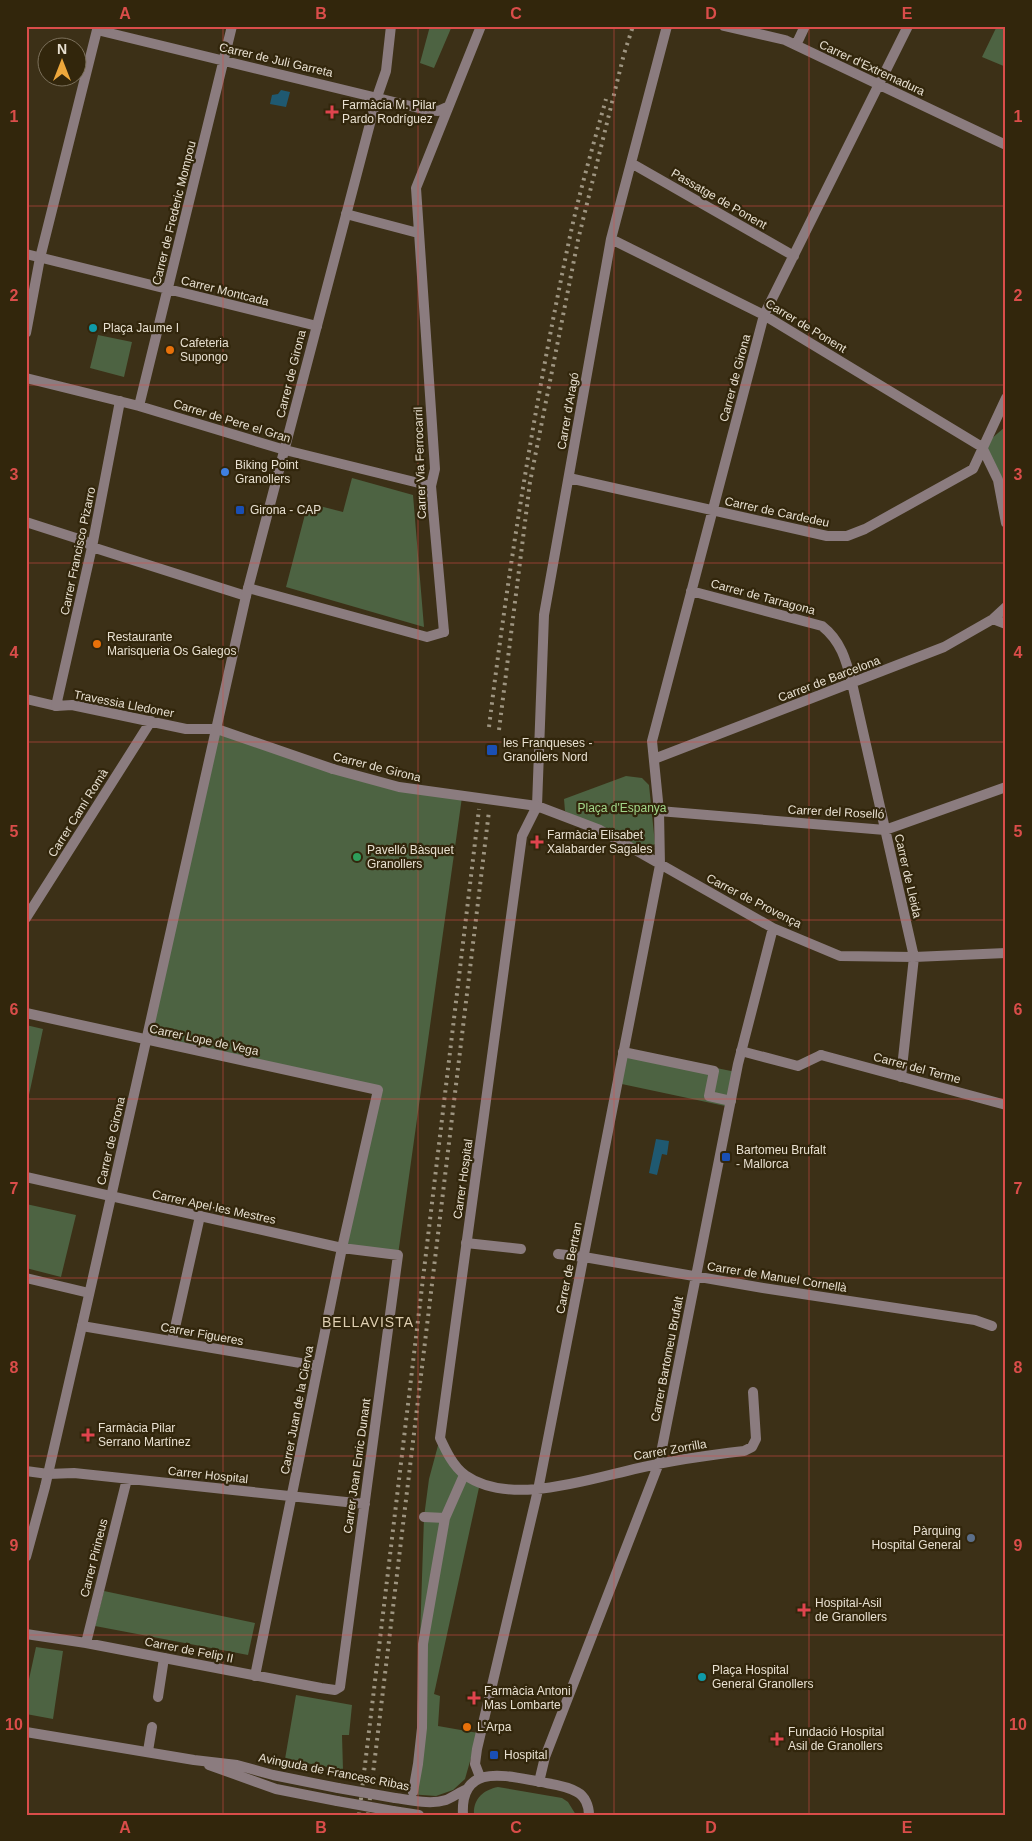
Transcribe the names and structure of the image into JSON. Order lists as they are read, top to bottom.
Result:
{
  "streets": {
    "street": [
      "Carrer de Juli Garreta",
      "Carrer d'Extremadura",
      "Passatge de Ponent",
      "Carrer de Frederic Mompou",
      "Carrer Montcada",
      "Carrer de Ponent",
      "Carrer de Girona",
      "Carrer d'Aragó",
      "Carrer de Pere el Gran",
      "Carrer Via Ferrocarril",
      "Carrer de Cardedeu",
      "Carrer Francisco Pizarro",
      "Carrer de Tarragona",
      "Carrer de Barcelona",
      "Travessia Lledoner",
      "Carrer del Roselló",
      "Carrer Camí Romà",
      "Carrer de Lleida",
      "Carrer de Provença",
      "Carrer Lope de Vega",
      "Carrer del Terme",
      "Carrer Hospital",
      "Carrer Apel·les Mestres",
      "Carrer de Bertran",
      "Carrer de Manuel Cornellà",
      "Carrer Figueres",
      "Carrer Bartomeu Brufalt",
      "Carrer Juan de la Cierva",
      "Carrer Zorrilla",
      "Carrer Joan Enric Dunant",
      "Carrer Pirineus",
      "Carrer de Felip II",
      "Avinguda de Francesc Ribas"
    ]
  },
  "crossings": [
    ["Carrer de Juli Garreta", "Carrer de Frederic Mompou"],
    ["Carrer de Juli Garreta", "Carrer de Girona"],
    ["Carrer de Juli Garreta", "Carrer Via Ferrocarril"],
    ["Carrer d'Extremadura", "Carrer de Girona"],
    ["Passatge de Ponent", "Carrer de Girona"],
    ["Passatge de Ponent", "Carrer d'Aragó"],
    ["Carrer de Frederic Mompou", "Carrer Montcada"],
    ["Carrer de Frederic Mompou", "Carrer de Pere el Gran"],
    ["Carrer Montcada", "Carrer de Girona"],
    ["Carrer de Ponent", "Carrer de Girona"],
    ["Carrer de Ponent", "Carrer d'Aragó"],
    ["Carrer de Ponent", "Carrer de Cardedeu"],
    ["Carrer de Girona", "Carrer d'Aragó"],
    ["Carrer de Girona", "Carrer de Pere el Gran"],
    ["Carrer de Girona", "Carrer Via Ferrocarril"],
    ["Carrer de Girona", "Carrer de Cardedeu"],
    ["Carrer de Girona", "Carrer de Tarragona"],
    ["Carrer de Girona", "Carrer de Barcelona"],
    ["Carrer de Girona", "Travessia Lledoner"],
    ["Carrer de Girona", "Carrer de Provença"],
    ["Carrer de Girona", "Carrer Lope de Vega"],
    ["Carrer de Girona", "Carrer Hospital"],
    ["Carrer de Girona", "Carrer Apel·les Mestres"],
    ["Carrer de Girona", "Carrer de Bertran"],
    ["Carrer de Girona", "Carrer Figueres"],
    ["Carrer d'Aragó", "Carrer de Cardedeu"],
    ["Carrer d'Aragó", "Carrer de Provença"],
    ["Carrer d'Aragó", "Carrer Hospital"],
    ["Carrer de Pere el Gran", "Carrer Via Ferrocarril"],
    ["Carrer de Pere el Gran", "Carrer Francisco Pizarro"],
    ["Carrer Francisco Pizarro", "Travessia Lledoner"],
    ["Carrer de Tarragona", "Carrer de Barcelona"],
    ["Carrer de Tarragona", "Carrer de Lleida"],
    ["Carrer de Barcelona", "Carrer de Lleida"],
    ["Carrer de Barcelona", "Carrer de Bertran"],
    ["Travessia Lledoner", "Carrer Camí Romà"],
    ["Carrer del Roselló", "Carrer de Lleida"],
    ["Carrer del Roselló", "Carrer de Bertran"],
    ["Carrer de Lleida", "Carrer de Provença"],
    ["Carrer de Lleida", "Carrer del Terme"],
    ["Carrer de Provença", "Carrer Hospital"],
    ["Carrer de Provença", "Carrer de Bertran"],
    ["Carrer de Provença", "Carrer Bartomeu Brufalt"],
    ["Carrer Lope de Vega", "Carrer Juan de la Cierva"],
    ["Carrer del Terme", "Carrer Bartomeu Brufalt"],
    ["Carrer Hospital", "Carrer de Bertran"],
    ["Carrer Hospital", "Carrer Juan de la Cierva"],
    ["Carrer Hospital", "Carrer Zorrilla"],
    ["Carrer Hospital", "Carrer Joan Enric Dunant"],
    ["Carrer Hospital", "Carrer Pirineus"],
    ["Carrer Apel·les Mestres", "Carrer Juan de la Cierva"],
    ["Carrer Apel·les Mestres", "Carrer Joan Enric Dunant"],
    ["Carrer de Bertran", "Carrer de Manuel Cornellà"],
    ["Carrer de Bertran", "Carrer Zorrilla"],
    ["Carrer de Bertran", "Avinguda de Francesc Ribas"],
    ["Carrer de Manuel Cornellà", "Carrer Bartomeu Brufalt"],
    ["Carrer Figueres", "Carrer Juan de la Cierva"],
    ["Carrer Bartomeu Brufalt", "Carrer Zorrilla"],
    ["Carrer Juan de la Cierva", "Carrer de Felip II"],
    ["Carrer Joan Enric Dunant", "Carrer de Felip II"],
    ["Carrer Pirineus", "Carrer de Felip II"]
  ],
  "districts": ["BELLAVISTA"],
  "parks": ["Plaça d'Espanya"],
  "places": {
    "health": [
      "Farmàcia M. Pilar Pardo Rodríguez",
      "Farmàcia Elisabet Xalabarder Sagales",
      "Farmàcia Pilar Serrano Martínez",
      "Hospital-Asil de Granollers",
      "Farmàcia Antoni Mas Lombarte",
      "Fundació Hospital Asil de Granollers"
    ],
    "other": [
      "Plaça Jaume I",
      "Cafeteria Supongo",
      "Biking Point Granollers",
      "Restaurante Marisqueria Os Galegos",
      "Pavelló Bàsquet Granollers",
      "Pàrquing Hospital General",
      "Plaça Hospital General Granollers",
      "L'Arpa"
    ],
    "transit": [
      "Girona - CAP",
      "les Franqueses - Granollers Nord",
      "Bartomeu Brufalt - Mallorca",
      "Hospital"
    ]
  },
  "north": "top",
  "grid": {
    "columns": [
      "A",
      "B",
      "C",
      "D",
      "E"
    ],
    "rows": [
      "1",
      "2",
      "3",
      "4",
      "5",
      "6",
      "7",
      "8",
      "9",
      "10"
    ]
  }
}
